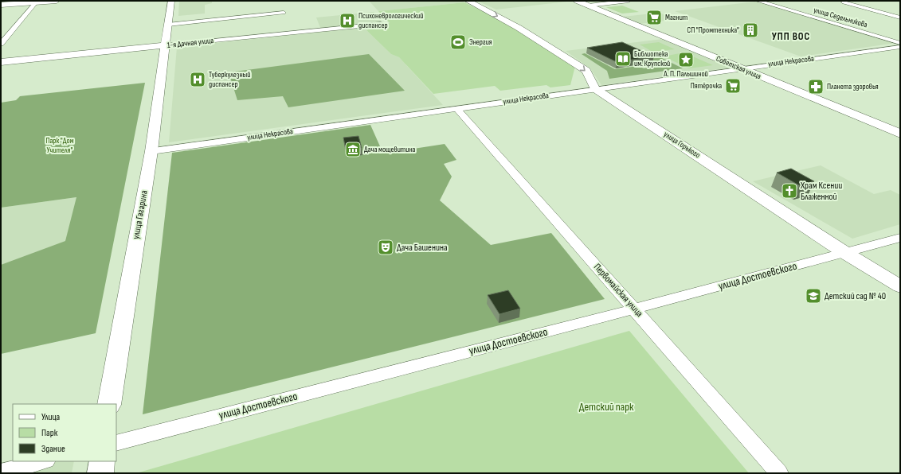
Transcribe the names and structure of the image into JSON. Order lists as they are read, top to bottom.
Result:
{
  "streets": {
    "street": [
      "улица Седельникова",
      "1-я Дачная улица",
      "улица Некрасова",
      "Советская улица",
      "улица Горького",
      "улица Гагарина",
      "улица Достоевского",
      "Первомайская улица"
    ]
  },
  "crossings": [
    ["1-я Дачная улица", "улица Гагарина"],
    ["улица Некрасова", "Советская улица"],
    ["улица Некрасова", "улица Горького"],
    ["улица Некрасова", "улица Гагарина"],
    ["улица Некрасова", "Первомайская улица"],
    ["улица Горького", "улица Достоевского"],
    ["улица Достоевского", "Первомайская улица"]
  ],
  "districts": ["УПП ВОС"],
  "parks": ["Парк \"Дом Учителя\"", "Детский парк"],
  "places": {
    "supermarket": ["Магнит", "Пятёрочка"],
    "hospital": ["Психоневрологический диспансер", "Туберкулезный диспансер"],
    "building": ["СП \"Промтехника\""],
    "sports": ["Энергия"],
    "library": ["Библиотека им. Крупской"],
    "place": ["А. П. Пальшиной"],
    "pharmacy": ["Планета здоровья"],
    "museum": ["Дача мощевитина"],
    "church": ["Храм Ксении Блаженной"],
    "theatre": ["Дача Башенина"],
    "school or university": ["Детский сад № 40"]
  },
  "legend": ["Улица", "Парк", "Здание"]
}
